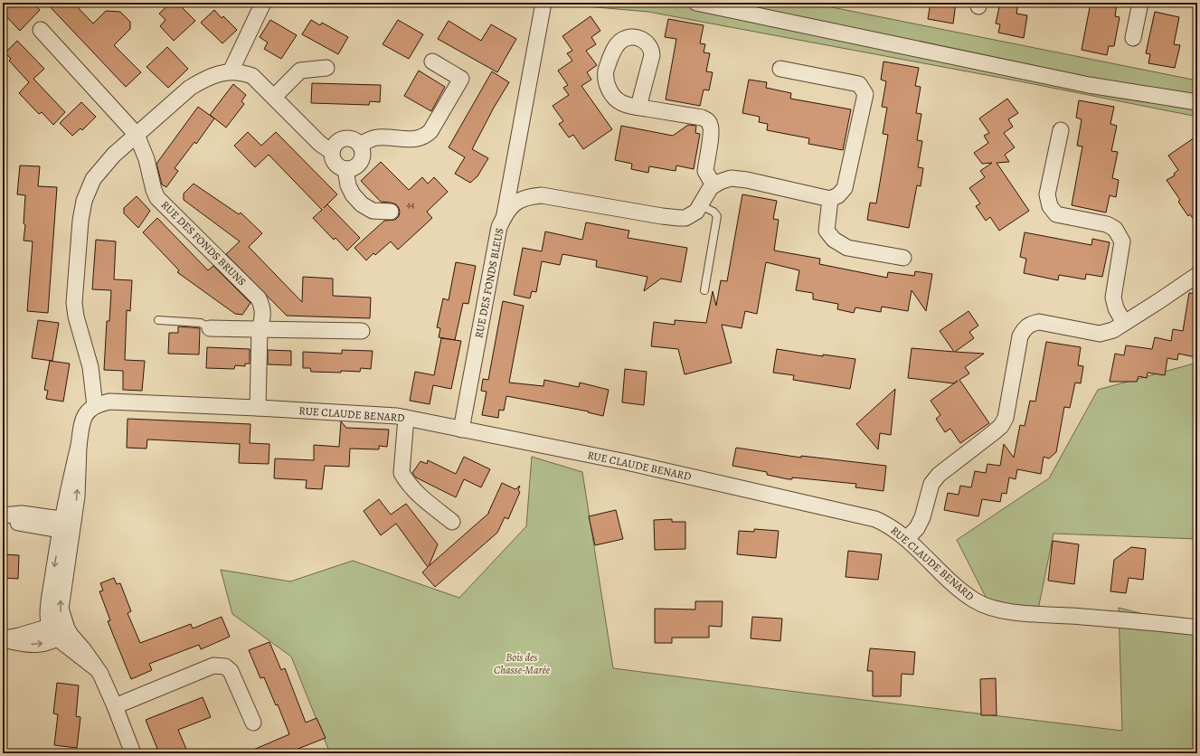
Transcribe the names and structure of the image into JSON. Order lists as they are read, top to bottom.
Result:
{
  "streets": {
    "street": ["RUE DES FONDS BRUNS", "RUE DES FONDS BLEUS", "RUE CLAUDE BENARD"]
  },
  "crossings": [
    ["RUE DES FONDS BRUNS", "RUE CLAUDE BENARD"],
    ["RUE DES FONDS BLEUS", "RUE CLAUDE BENARD"]
  ],
  "parks": ["Bois des Chasse-Marée"],
  "house_numbers": ["44"]
}
